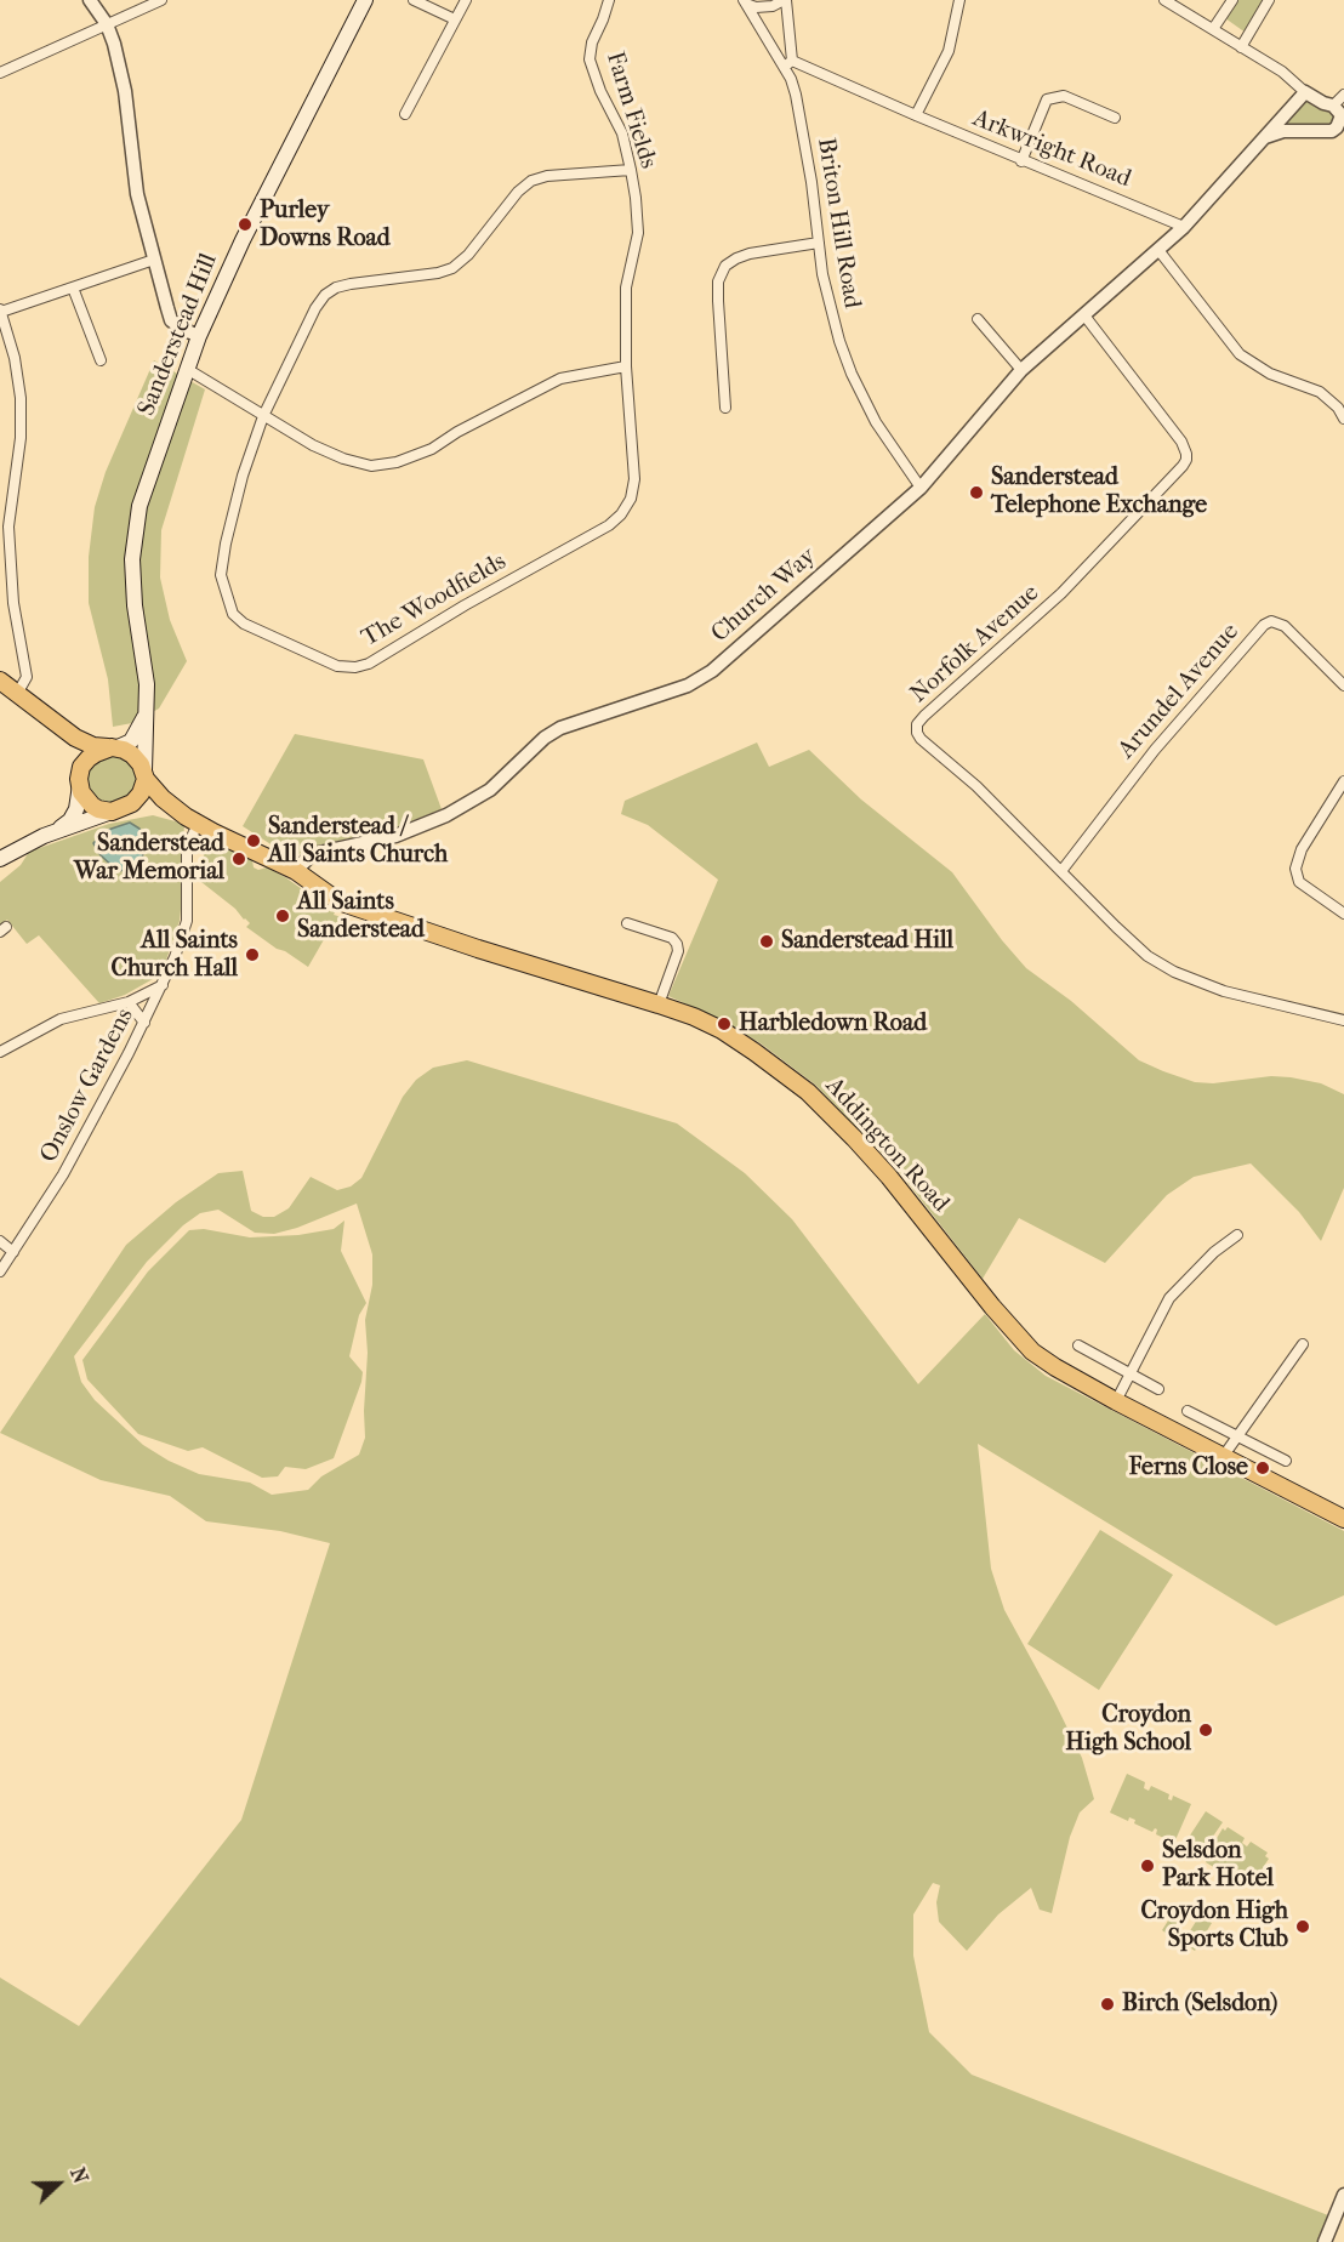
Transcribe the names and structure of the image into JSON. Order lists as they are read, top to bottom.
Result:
{
  "streets": {
    "main road": ["Sanderstead Hill", "Addington Road"],
    "street": [
      "Farm Fields",
      "Arkwright Road",
      "Briton Hill Road",
      "Church Way",
      "The Woodfields",
      "Norfolk Avenue",
      "Arundel Avenue",
      "Onslow Gardens"
    ]
  },
  "crossings": [
    ["Farm Fields", "The Woodfields"],
    ["Arkwright Road", "Briton Hill Road"],
    ["Arkwright Road", "Church Way"],
    ["Briton Hill Road", "Church Way"],
    ["Church Way", "Norfolk Avenue"],
    ["Church Way", "Addington Road"],
    ["Norfolk Avenue", "Arundel Avenue"],
    ["Onslow Gardens", "Addington Road"]
  ],
  "places": [
    "Purley Downs Road",
    "Sanderstead Telephone Exchange",
    "Sanderstead / All Saints Church",
    "Sanderstead War Memorial",
    "All Saints Sanderstead",
    "Sanderstead Hill",
    "All Saints Church Hall",
    "Harbledown Road",
    "Ferns Close",
    "Croydon High School",
    "Selsdon Park Hotel",
    "Croydon High Sports Club",
    "Birch (Selsdon)"
  ],
  "north": "right"
}
